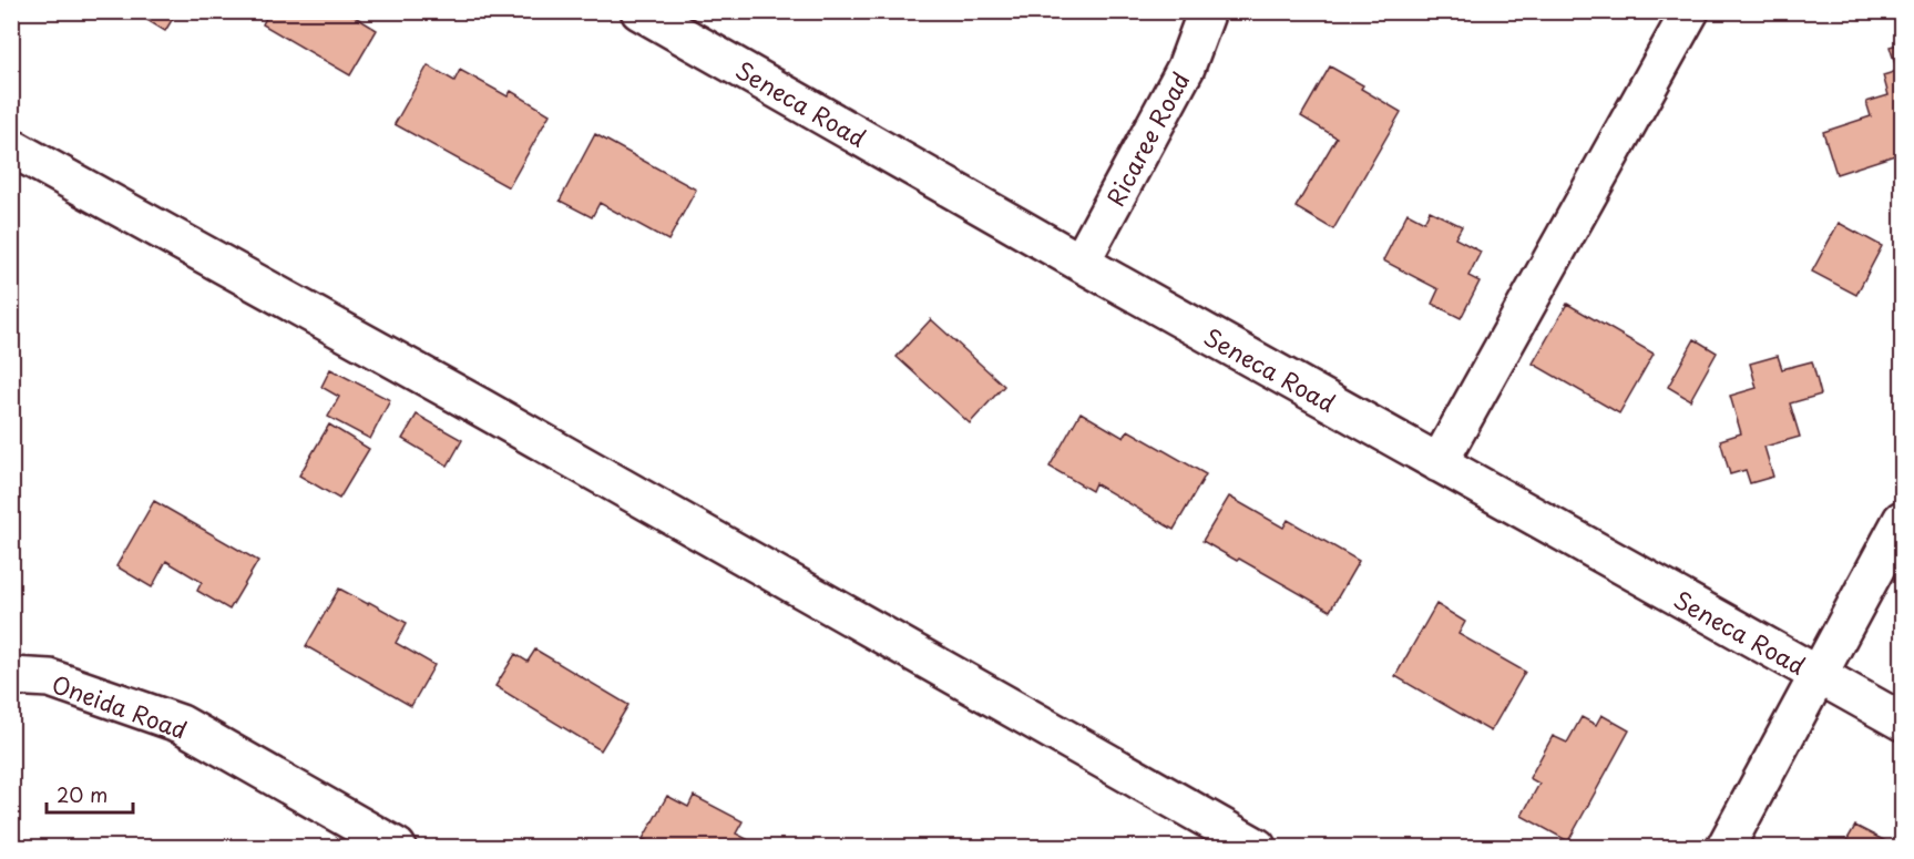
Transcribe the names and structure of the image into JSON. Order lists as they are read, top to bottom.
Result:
{
  "streets": {
    "street": ["Seneca Road", "Ricaree Road", "Oneida Road"]
  },
  "crossings": [
    ["Seneca Road", "Ricaree Road"]
  ],
  "scale_bar": "20 m"
}
